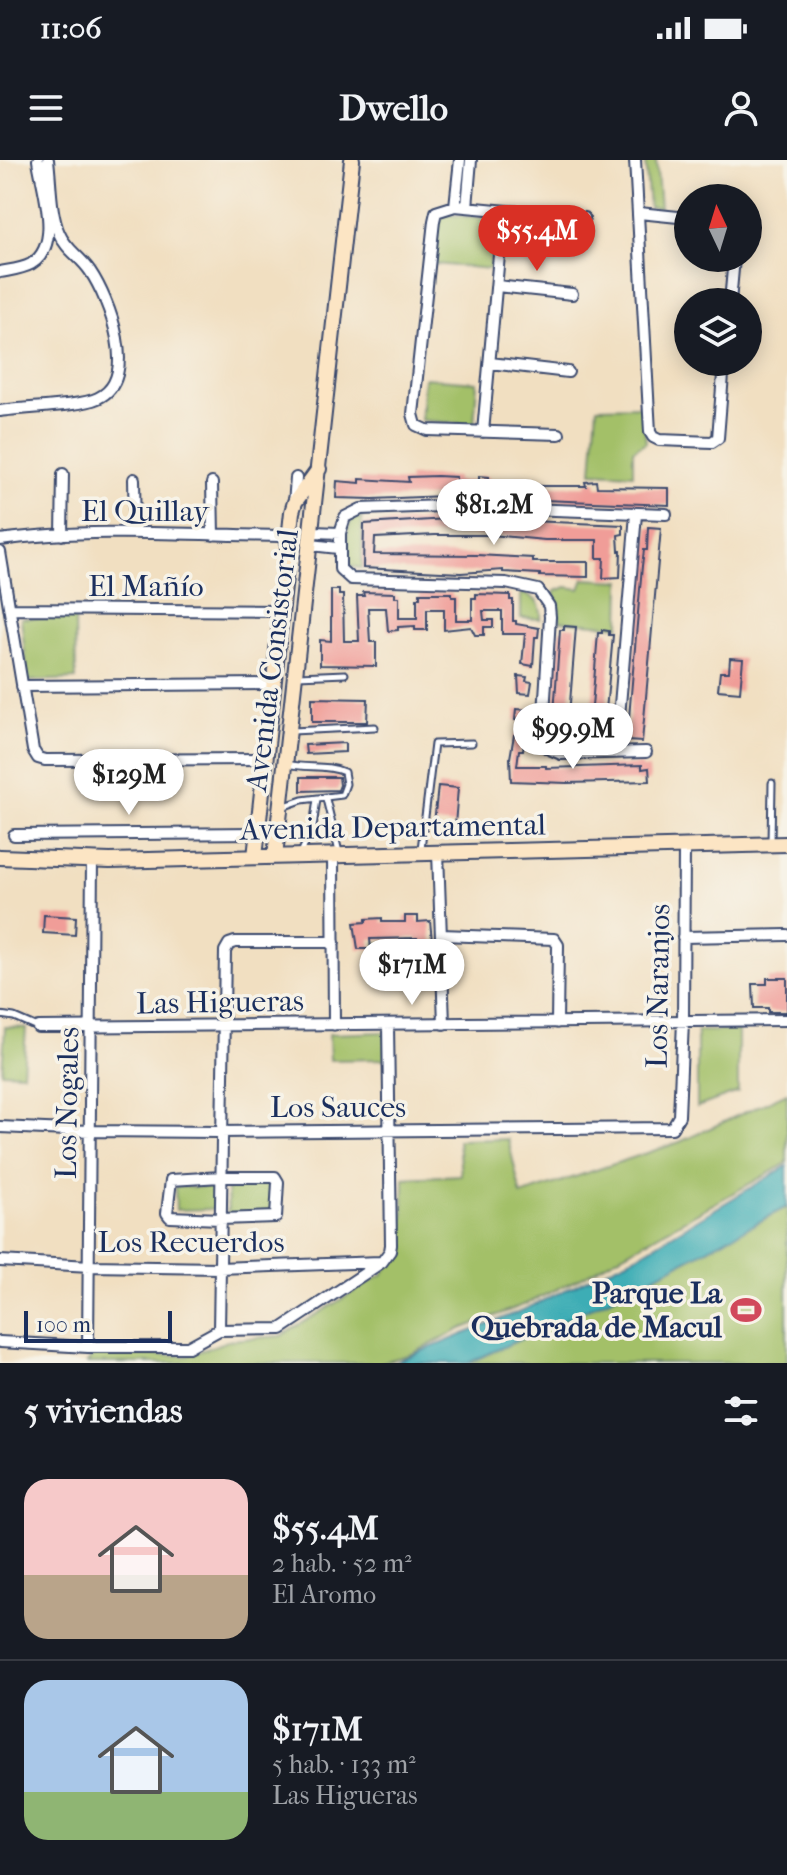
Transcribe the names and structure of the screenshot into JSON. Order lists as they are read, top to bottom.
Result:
{
  "streets": {
    "street": [
      "El Quillay",
      "El Mañío",
      "Avenida Consistorial",
      "Avenida Departamental",
      "Los Naranjos",
      "Las Higueras",
      "Los Nogales",
      "Los Sauces",
      "Los Recuerdos"
    ]
  },
  "crossings": [
    ["El Quillay", "Avenida Consistorial"],
    ["El Mañío", "Avenida Consistorial"],
    ["Avenida Consistorial", "Avenida Departamental"],
    ["Avenida Departamental", "Los Naranjos"],
    ["Avenida Departamental", "Los Nogales"],
    ["Los Naranjos", "Las Higueras"],
    ["Los Naranjos", "Los Sauces"],
    ["Las Higueras", "Los Nogales"],
    ["Los Nogales", "Los Sauces"],
    ["Los Nogales", "Los Recuerdos"]
  ],
  "places": {
    "sports": ["Parque La Quebrada de Macul"]
  },
  "scale_bar": "100 m",
  "north": "top",
  "page": {
    "status": "11:06",
    "header": "Dwello",
    "price": [
      "$55.4M",
      "$81.2M",
      "$99.9M",
      "$129M",
      "$171M"
    ],
    "scale": "100 m",
    "heading": "5 viviendas",
    "list": [
      {
        "name": "$55.4M",
        "note": "2 hab. · 52 m² · El Aromo"
      },
      {
        "name": "$171M",
        "note": "5 hab. · 133 m² · Las Higueras"
      }
    ]
  }
}
